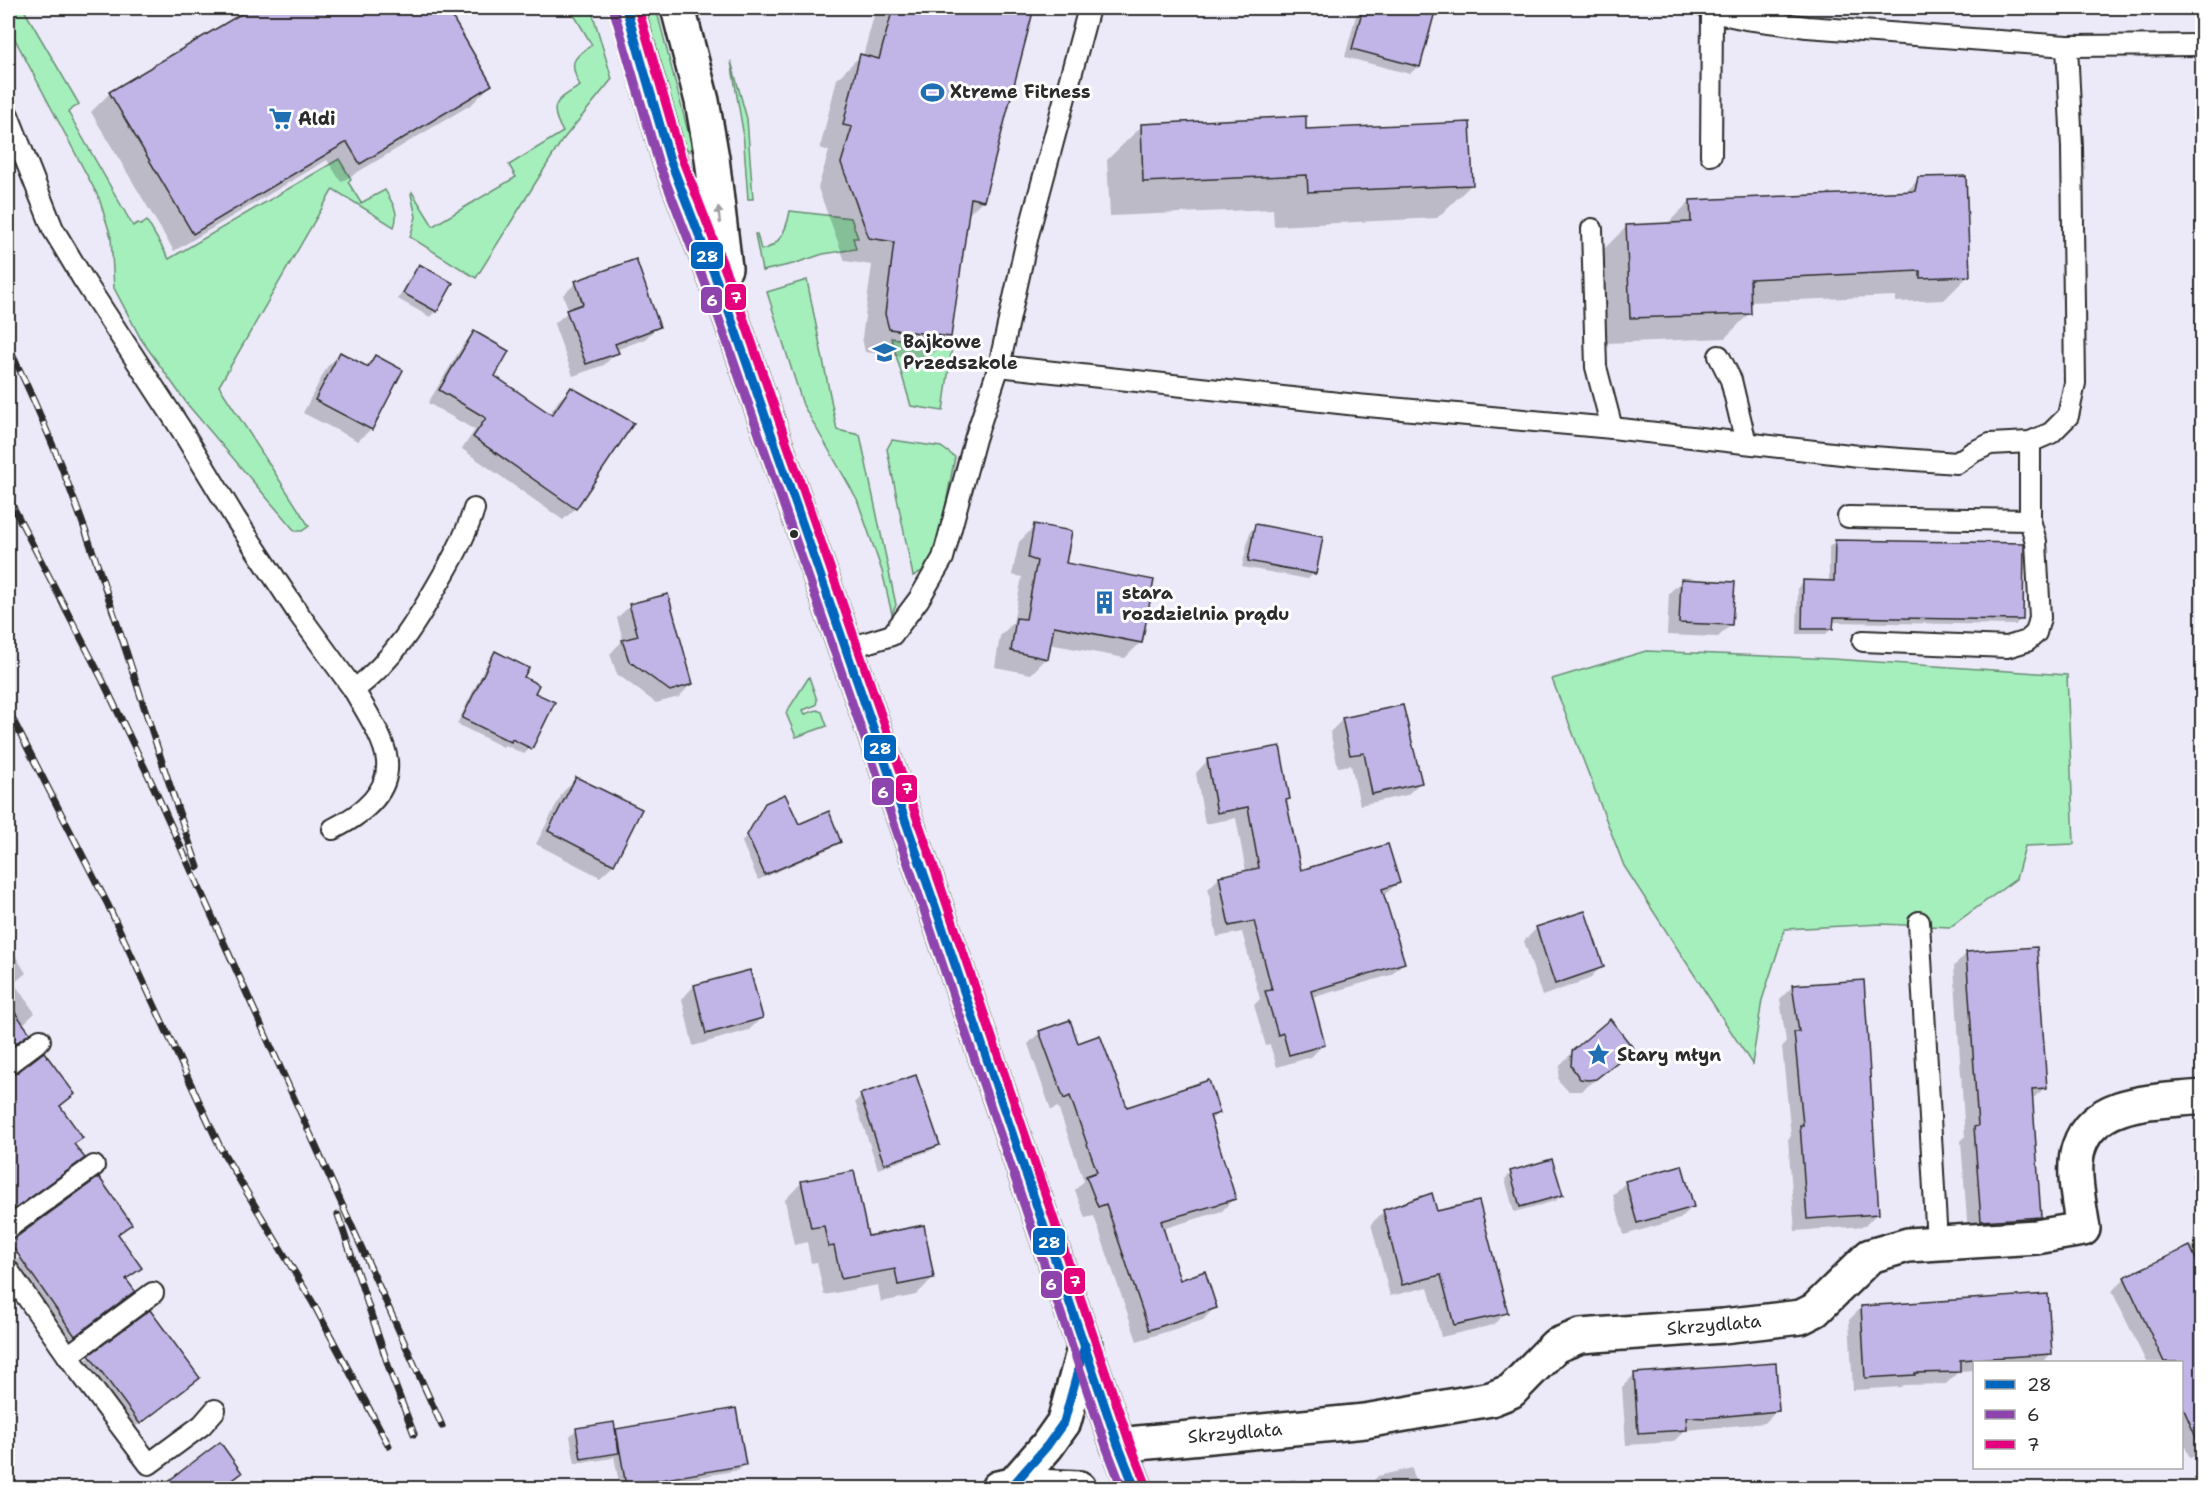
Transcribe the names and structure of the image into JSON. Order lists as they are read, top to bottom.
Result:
{
  "streets": {
    "street": ["Skrzydlata"]
  },
  "places": {
    "sports": ["Xtreme Fitness"],
    "supermarket": ["Aldi"],
    "school or university": ["Bajkowe Przedszkole"],
    "building": ["stara rozdzielnia prądu"],
    "place": ["Stary młyn"]
  },
  "lines": ["transit line 28", "transit line 7", "transit line 6"],
  "legend": ["28", "6", "7"]
}
